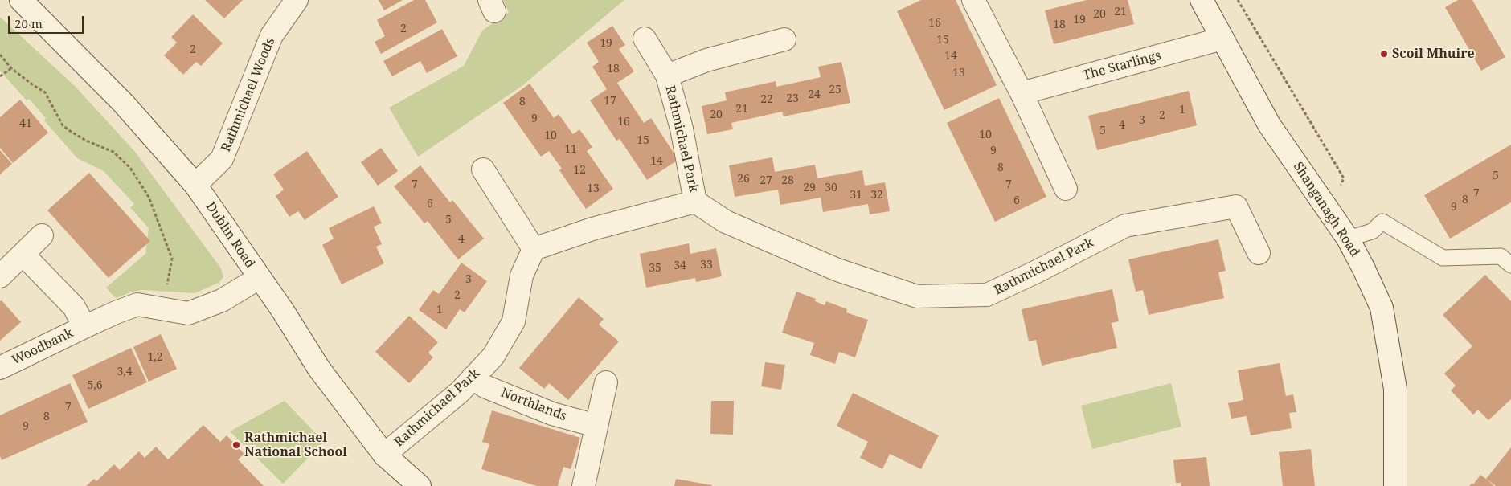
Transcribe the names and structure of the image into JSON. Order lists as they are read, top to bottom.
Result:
{
  "streets": {
    "street": [
      "The Starlings",
      "Rathmichael Woods",
      "Rathmichael Park",
      "Shanganagh Road",
      "Dublin Road",
      "Woodbank",
      "Northlands"
    ]
  },
  "crossings": [
    ["The Starlings", "Shanganagh Road"],
    ["Rathmichael Woods", "Dublin Road"],
    ["Rathmichael Park", "Dublin Road"],
    ["Rathmichael Park", "Northlands"],
    ["Dublin Road", "Woodbank"]
  ],
  "places": ["Scoil Mhuire", "Rathmichael National School"],
  "house_numbers": [
    "21",
    "20",
    "19",
    "16",
    "18",
    "2",
    "15",
    "19",
    "2",
    "14",
    "18",
    "13",
    "25",
    "24",
    "23",
    "22",
    "17",
    "8",
    "21",
    "1",
    "20",
    "2",
    "9",
    "3",
    "16",
    "41",
    "4",
    "5",
    "10",
    "10",
    "15",
    "11",
    "9",
    "14",
    "8",
    "12",
    "5",
    "26",
    "27",
    "28",
    "7",
    "7",
    "29",
    "30",
    "13",
    "7",
    "31",
    "32",
    "8",
    "6",
    "6",
    "9",
    "5",
    "4",
    "33",
    "34",
    "35",
    "3",
    "2",
    "1",
    "1,2",
    "3,4",
    "5,6",
    "7",
    "8",
    "9"
  ],
  "scale_bar": "20 m"
}
